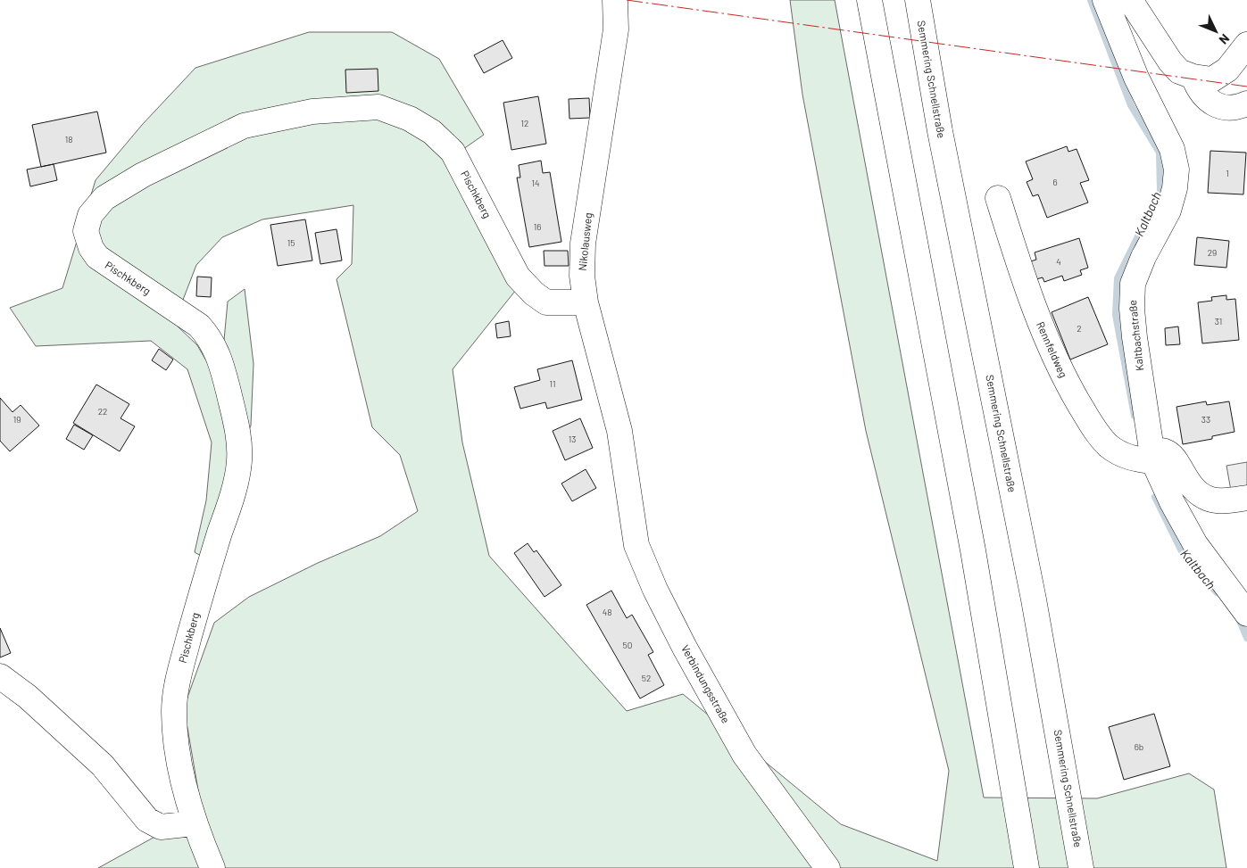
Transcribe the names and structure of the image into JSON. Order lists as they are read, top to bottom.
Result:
{
  "streets": {
    "main road": [
      "Semmering Schnellstraße",
      "Pischkberg",
      "Nikolausweg",
      "Kaltbachstraße",
      "Rennfeldweg",
      "Verbindungsstraße"
    ]
  },
  "crossings": [
    ["Pischkberg", "Nikolausweg"],
    ["Nikolausweg", "Verbindungsstraße"],
    ["Kaltbachstraße", "Rennfeldweg"]
  ],
  "water": ["Kaltbach"],
  "house_numbers": [
    "12",
    "18",
    "1",
    "6",
    "14",
    "16",
    "15",
    "29",
    "4",
    "31",
    "2",
    "11",
    "22",
    "19",
    "33",
    "13",
    "48",
    "50",
    "52",
    "6b"
  ],
  "north": "bottom right"
}
